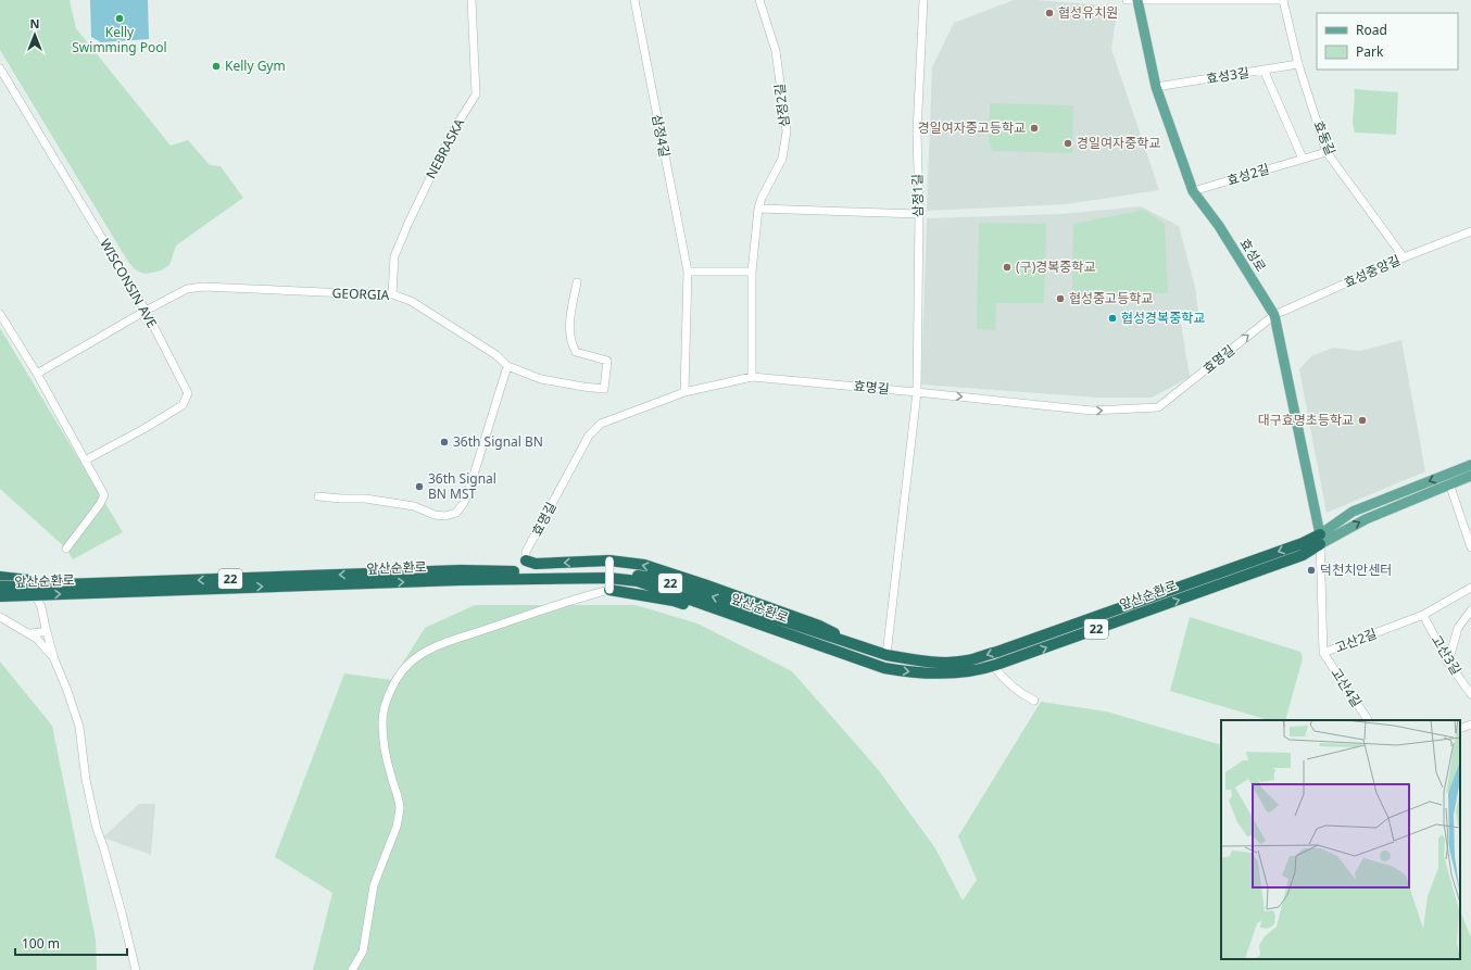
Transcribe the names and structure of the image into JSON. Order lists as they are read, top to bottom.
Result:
{
  "streets": {
    "highway": ["앞산순환로", "22"],
    "main road": ["효성로"],
    "street": [
      "효성3길",
      "삼정2길",
      "삼정4길",
      "효동길",
      "NEBRASKA",
      "효성2길",
      "삼정1길",
      "효성중앙길",
      "WISCONSIN AVE",
      "GEORGIA",
      "효명길",
      "고산2길",
      "고산3길",
      "고산4길"
    ]
  },
  "crossings": [
    ["효성3길", "효동길"],
    ["효성3길", "효성로"],
    ["삼정2길", "효명길"],
    ["삼정4길", "효명길"],
    ["효동길", "효성2길"],
    ["효동길", "효성로"],
    ["효동길", "효성중앙길"],
    ["NEBRASKA", "GEORGIA"],
    ["효성2길", "효성로"],
    ["삼정1길", "효명길"],
    ["삼정1길", "앞산순환로"],
    ["효성로", "효성중앙길"],
    ["효성로", "효명길"],
    ["효성로", "앞산순환로"],
    ["효성로", "고산2길"],
    ["효성중앙길", "효명길"],
    ["WISCONSIN AVE", "GEORGIA"],
    ["앞산순환로", "고산2길"],
    ["고산2길", "고산3길"],
    ["고산2길", "고산4길"]
  ],
  "one_way": ["효명길"],
  "places": [
    "협성유치원",
    "Kelly Swimming Pool",
    "Kelly Gym",
    "경일여자중고등학교",
    "경일여자중학교",
    "(구)경복중학교",
    "협성중고등학교",
    "협성경복중학교",
    "대구효명초등학교",
    "36th Signal BN",
    "36th Signal BN MST",
    "덕천치안센터"
  ],
  "legend": ["Road", "Park"],
  "scale_bar": "100 m",
  "north": "top"
}
